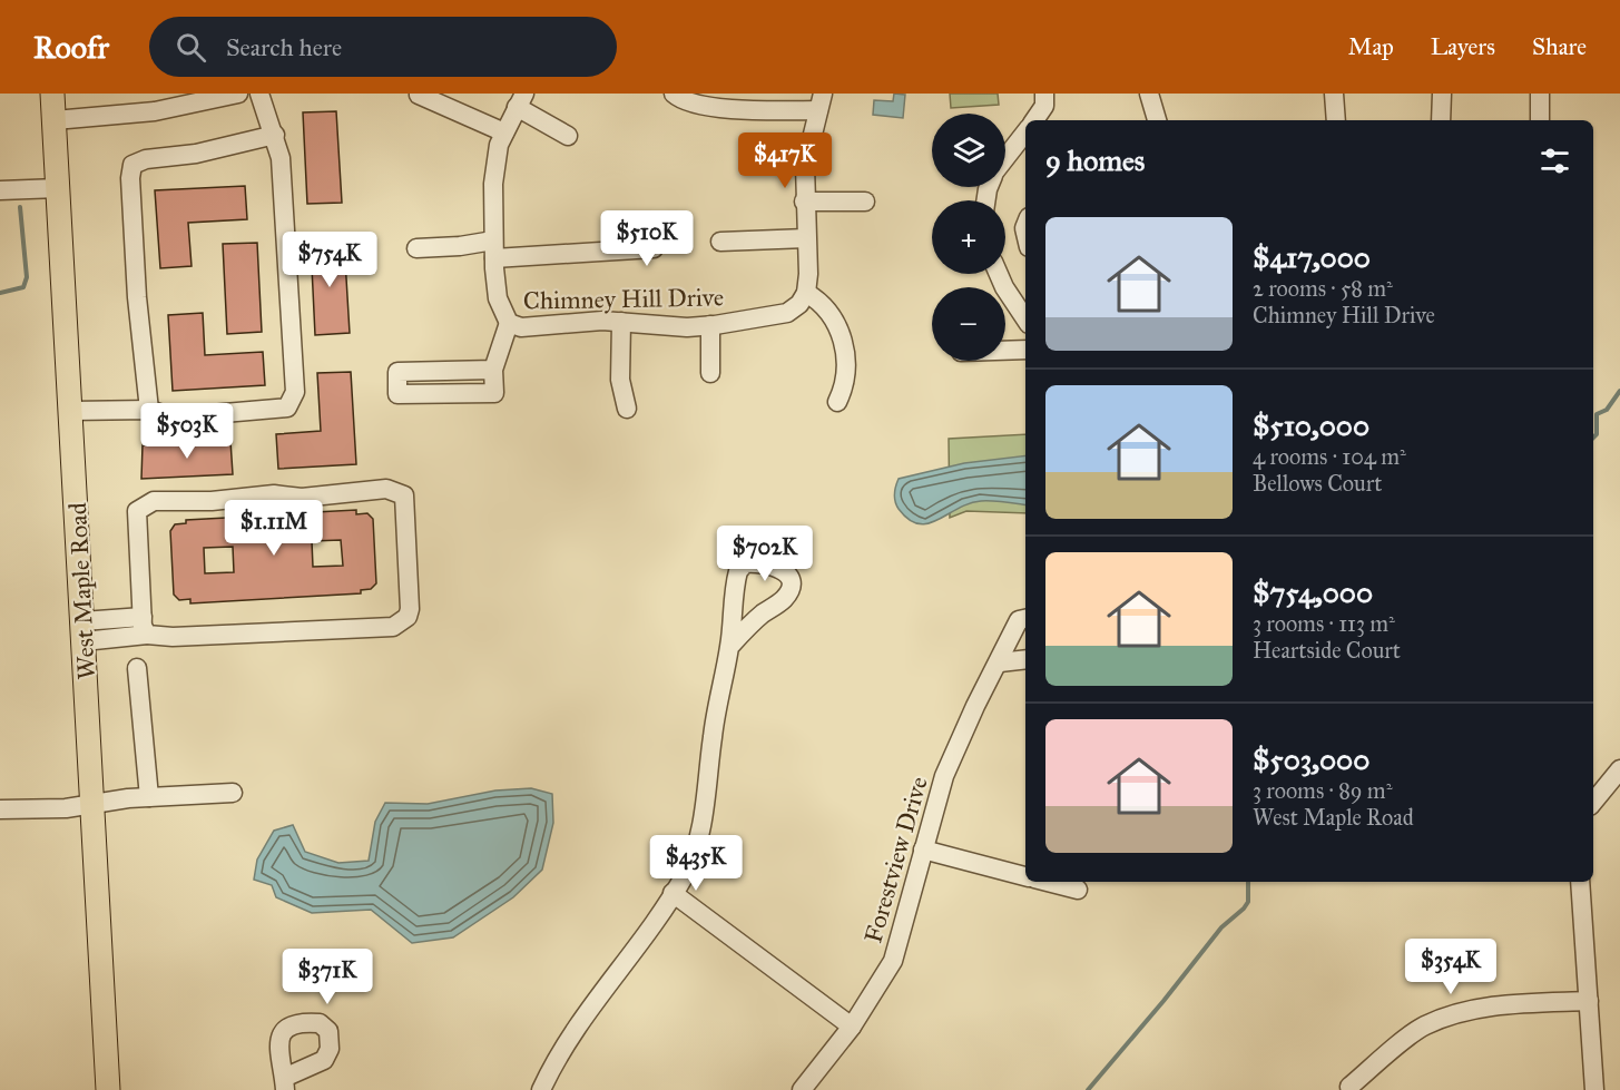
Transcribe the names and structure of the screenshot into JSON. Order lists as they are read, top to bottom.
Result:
{
  "streets": {
    "main road": ["West Maple Road"],
    "street": ["Chimney Hill Drive", "Forestview Drive"]
  },
  "page": {
    "header": "Roofr",
    "search": "Search here",
    "nav": ["Map", "Layers", "Share"],
    "map_buttons": ["+", "−"],
    "heading": "9 homes",
    "price": [
      "$417K",
      "$510K",
      "$754K",
      "$503K",
      "$1.11M",
      "$702K",
      "$435K",
      "$354K",
      "$371K"
    ],
    "list": [
      {
        "name": "$417,000",
        "note": "2 rooms · 58 m² · Chimney Hill Drive"
      },
      {
        "name": "$510,000",
        "note": "4 rooms · 104 m² · Bellows Court"
      },
      {
        "name": "$754,000",
        "note": "3 rooms · 113 m² · Heartside Court"
      },
      {
        "name": "$503,000",
        "note": "3 rooms · 89 m² · West Maple Road"
      }
    ]
  }
}
